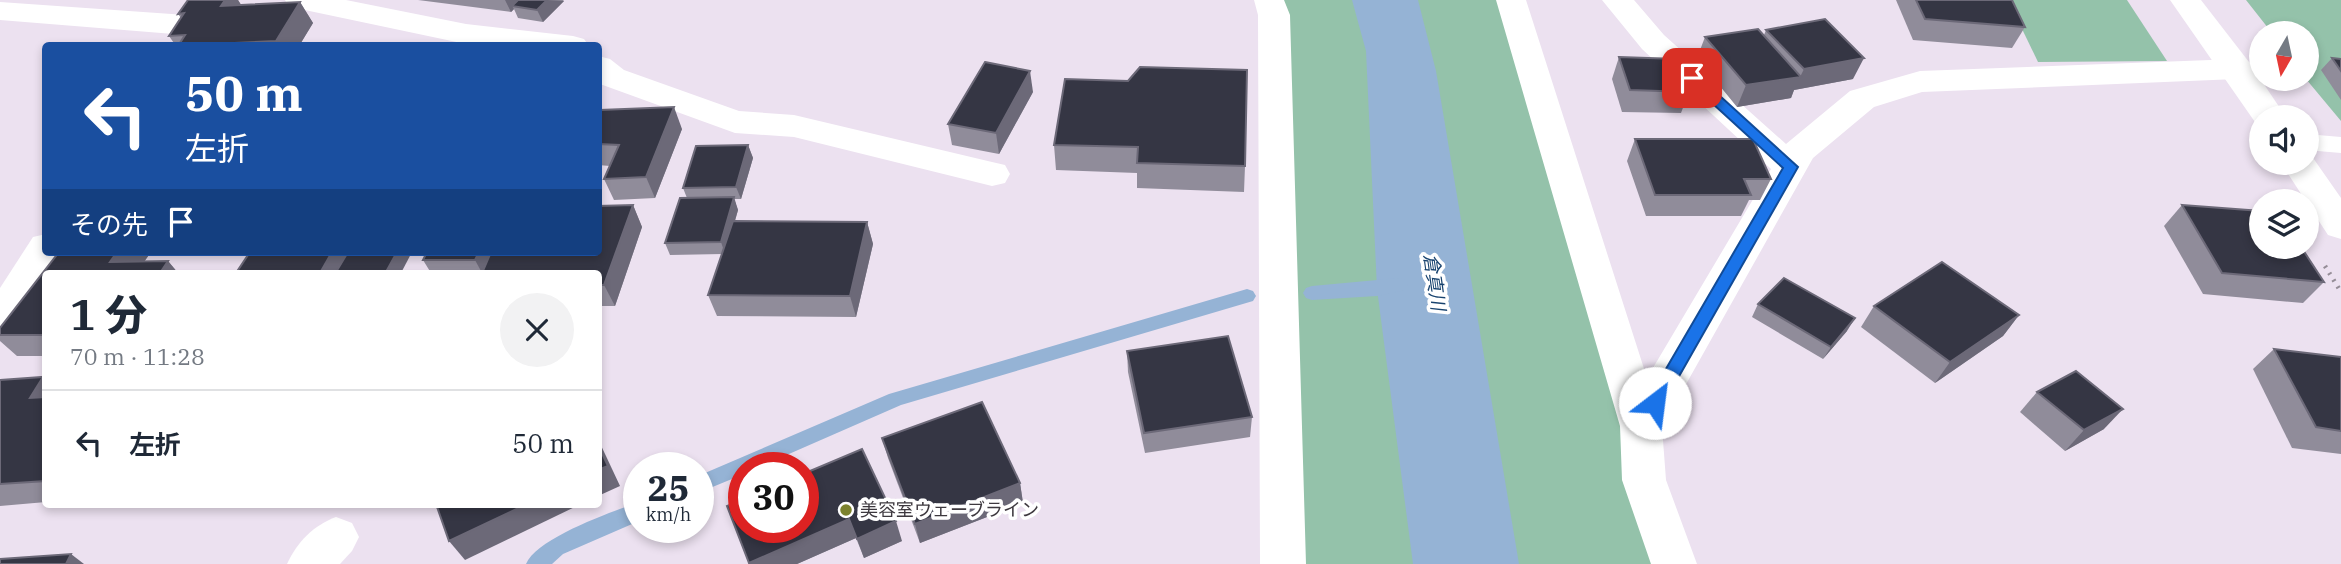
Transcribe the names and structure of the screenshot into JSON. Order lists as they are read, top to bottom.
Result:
{
  "water": ["倉真川"],
  "places": ["美容室ウェーブライン"],
  "north": "bottom",
  "page": {
    "turn": ["50 m", "左折"],
    "then": "その先",
    "heading": ["1 分", "70 m · 11:28"],
    "list": [
      {
        "name": "左折",
        "value": "50 m"
      }
    ],
    "speed": "25 km/h",
    "limit": "30"
  }
}
